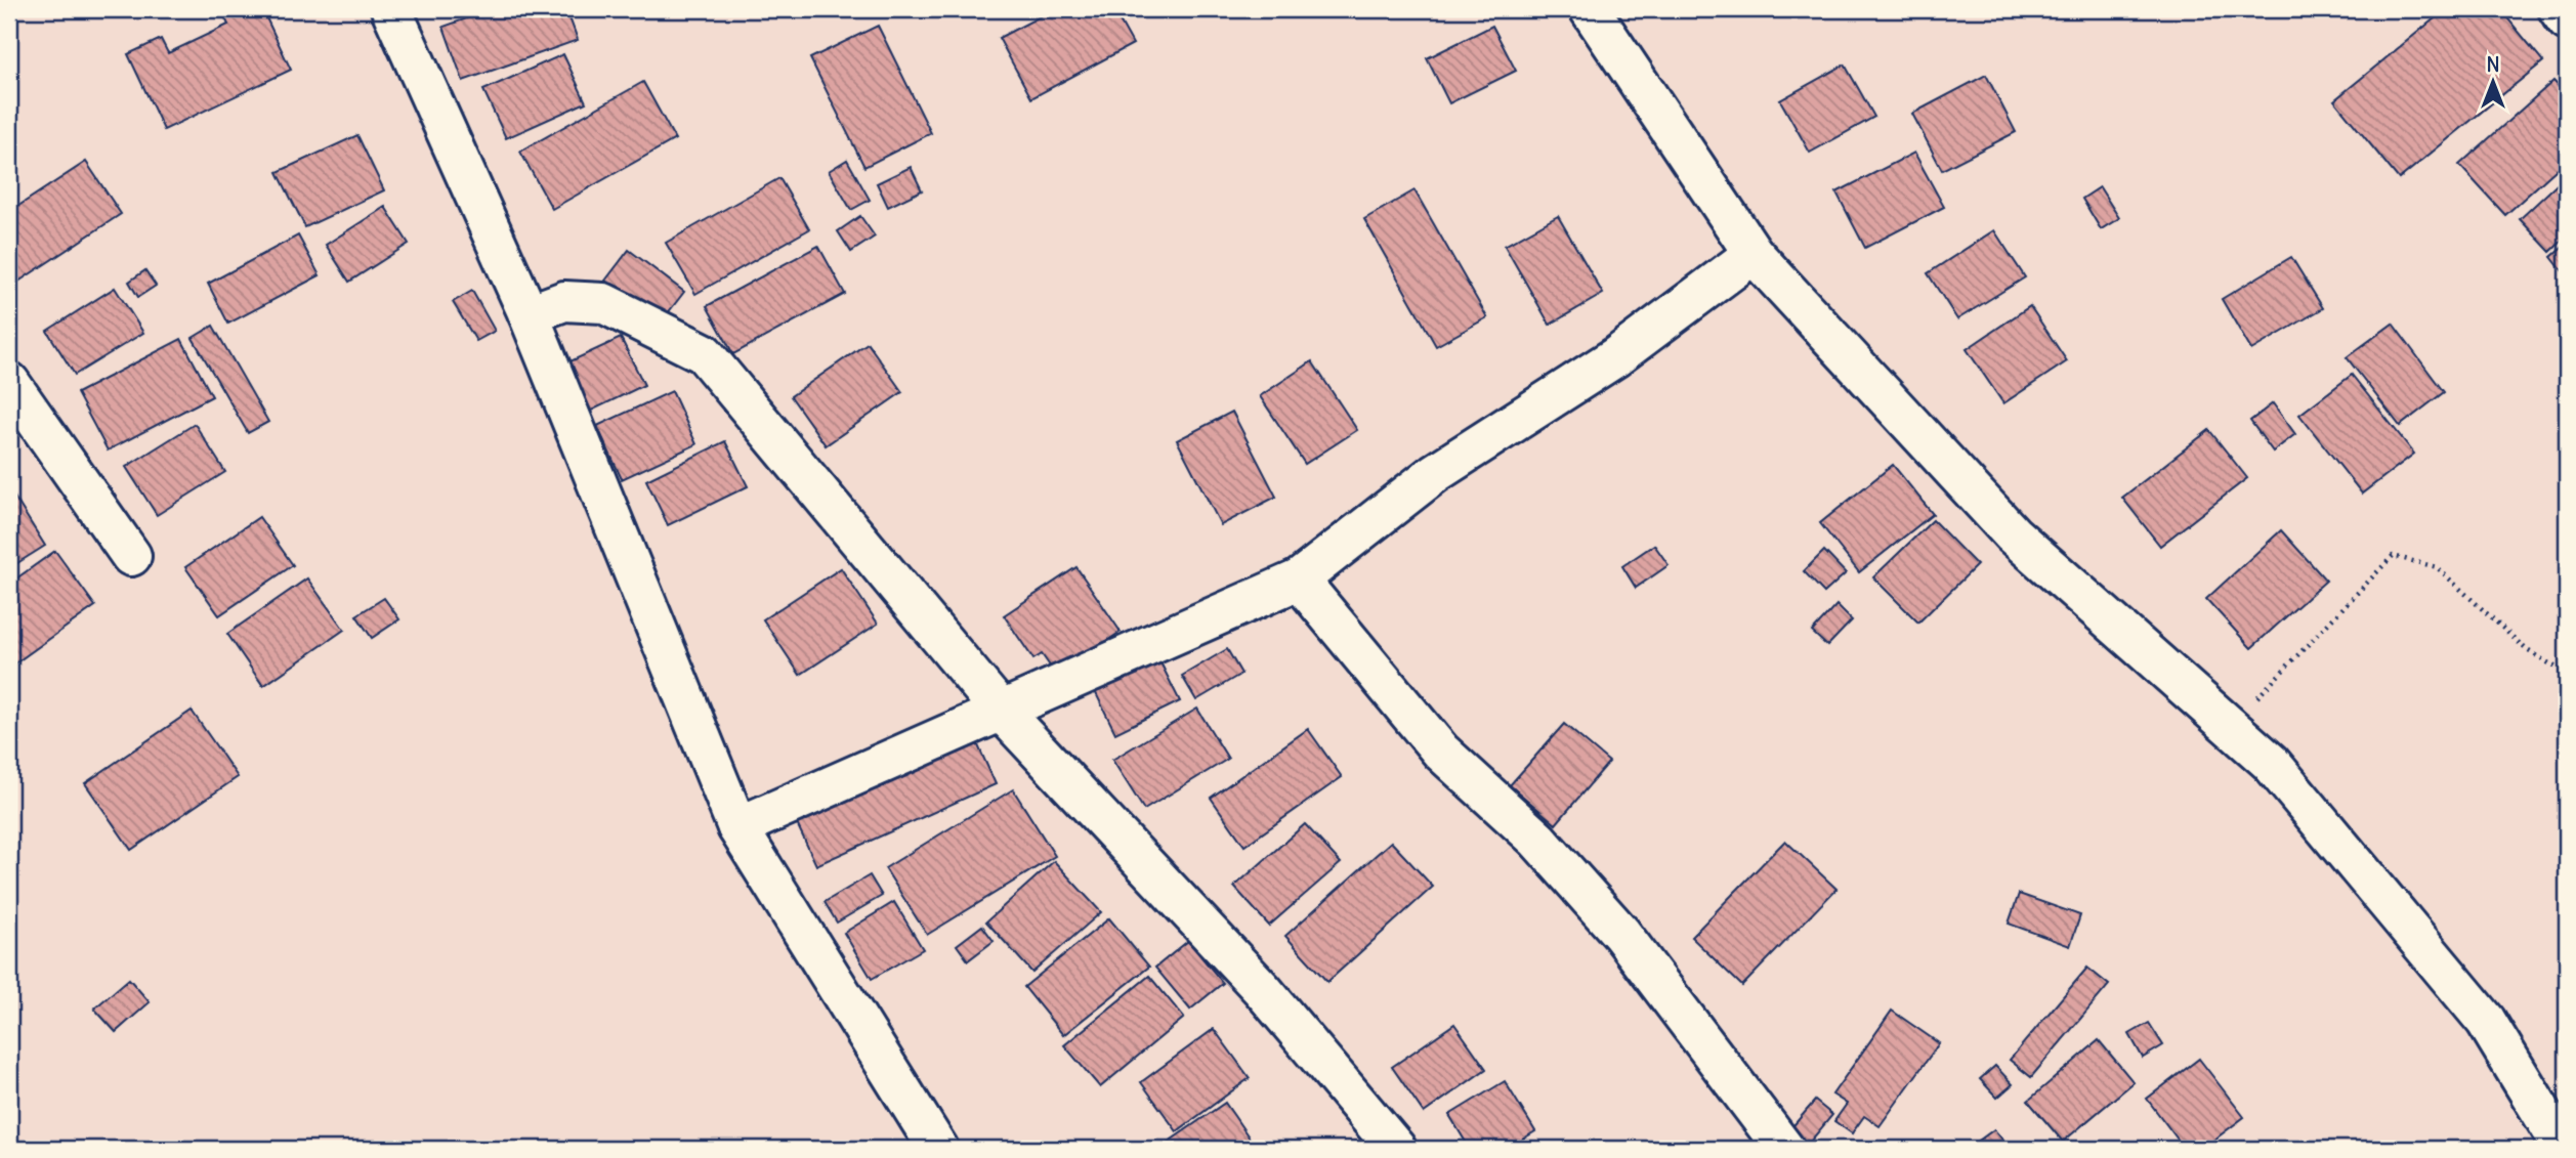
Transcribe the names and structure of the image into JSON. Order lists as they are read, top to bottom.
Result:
{
  "north": "top"
}
